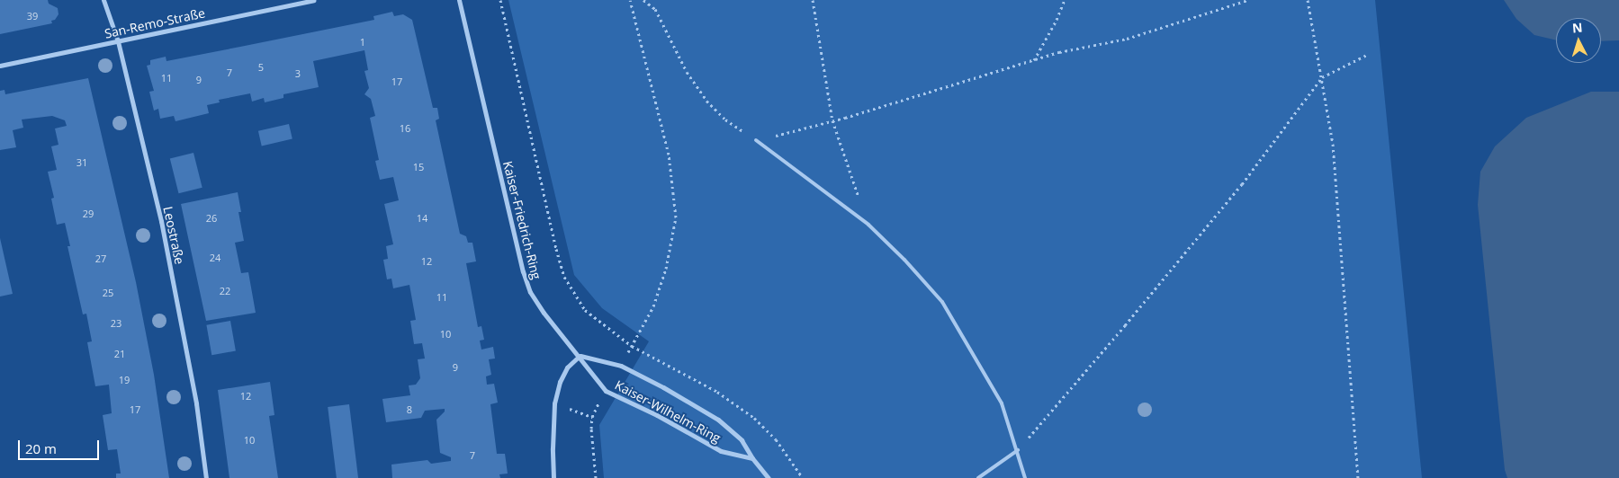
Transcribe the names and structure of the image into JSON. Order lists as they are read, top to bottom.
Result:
{
  "streets": {
    "street": [
      "San-Remo-Straße",
      "Kaiser-Friedrich-Ring",
      "Leostraße",
      "Kaiser-Wilhelm-Ring"
    ]
  },
  "crossings": [
    ["San-Remo-Straße", "Leostraße"],
    ["Kaiser-Friedrich-Ring", "Kaiser-Wilhelm-Ring"]
  ],
  "house_numbers": [
    "39",
    "1",
    "5",
    "7",
    "3",
    "11",
    "9",
    "17",
    "16",
    "31",
    "15",
    "29",
    "26",
    "14",
    "24",
    "27",
    "12",
    "22",
    "25",
    "11",
    "23",
    "10",
    "21",
    "9",
    "19",
    "12",
    "17",
    "8",
    "10",
    "7"
  ],
  "scale_bar": "20 m",
  "north": "top"
}
